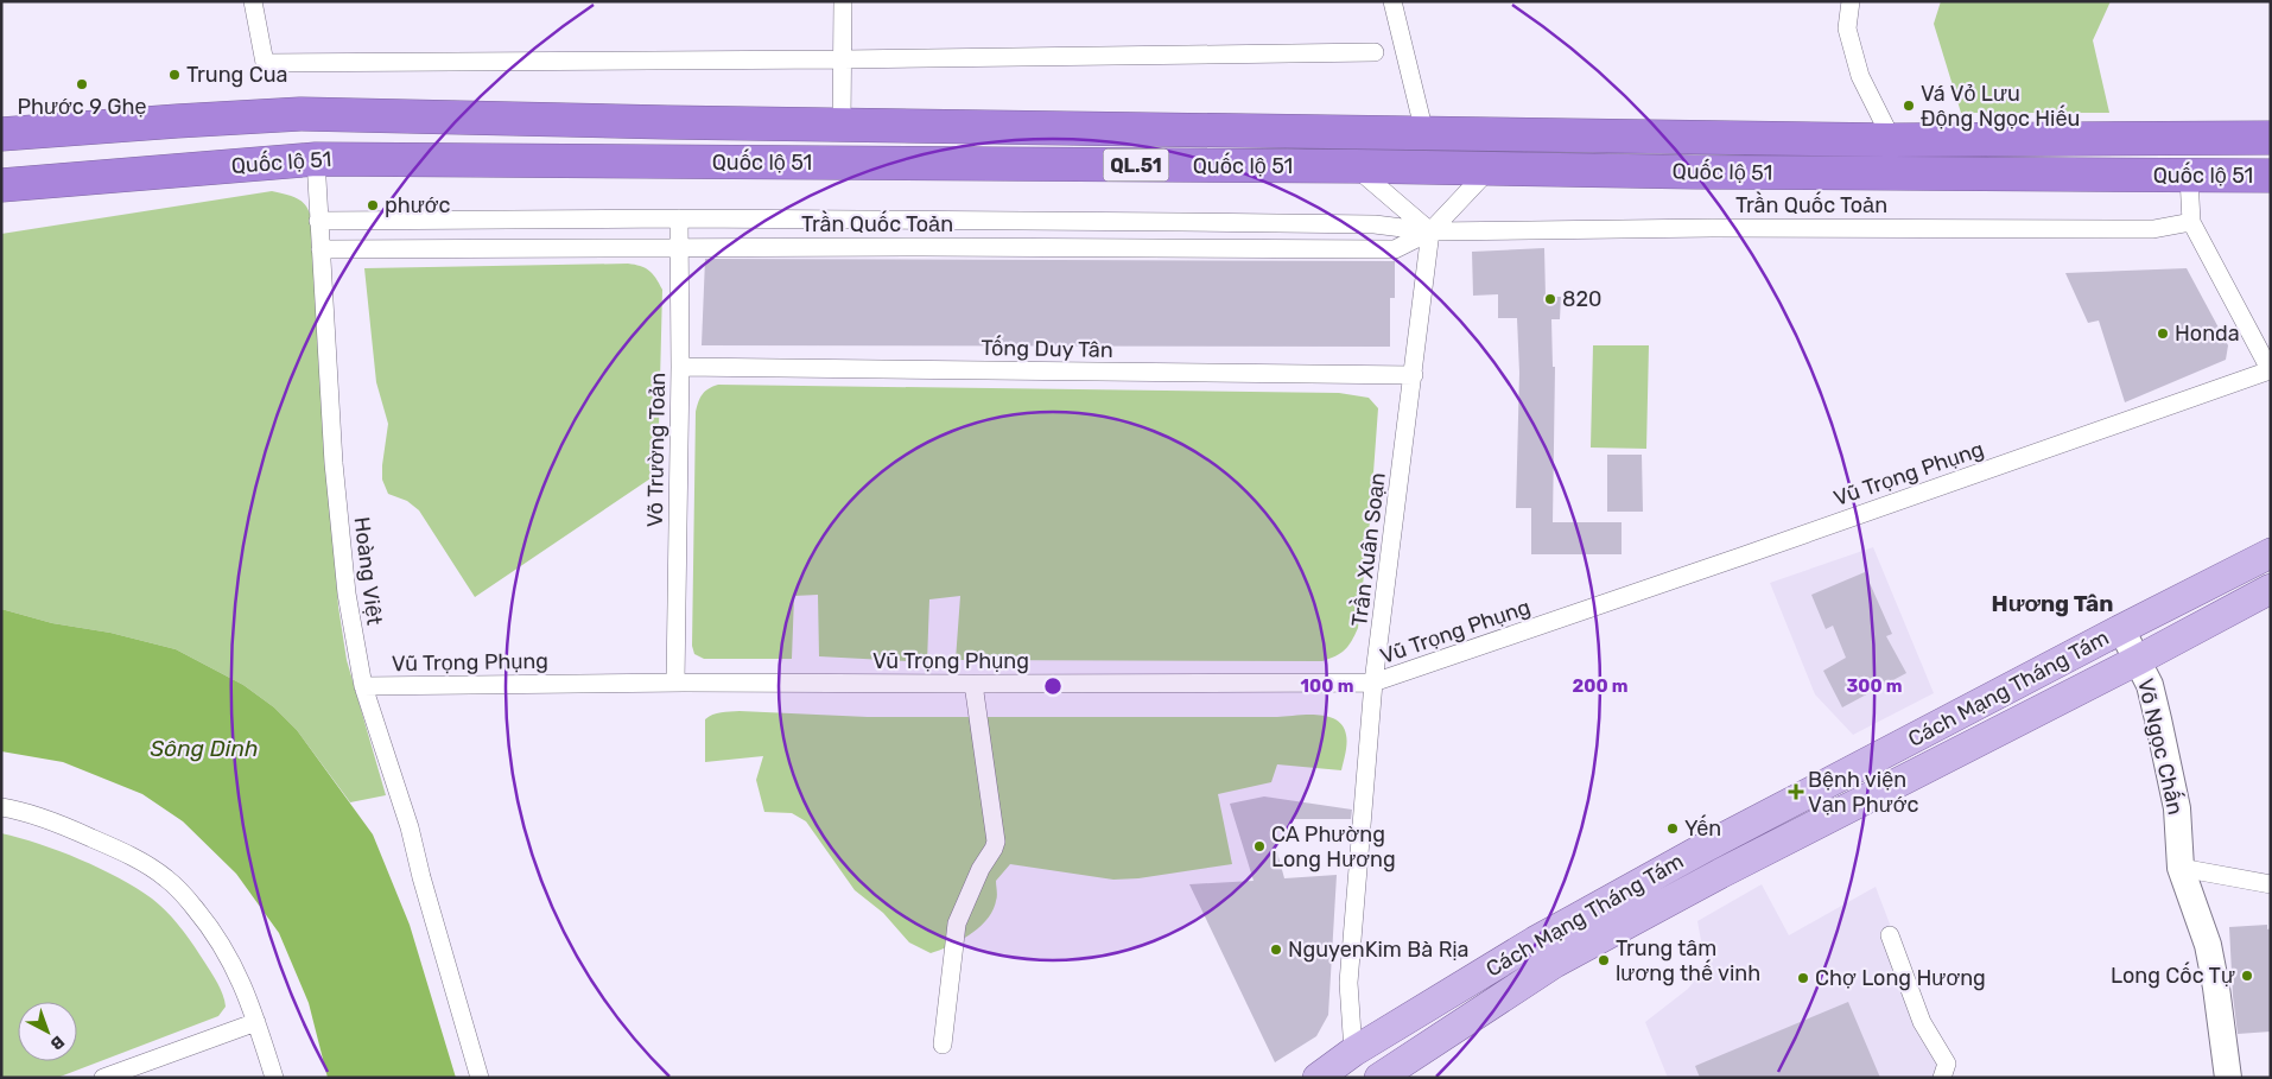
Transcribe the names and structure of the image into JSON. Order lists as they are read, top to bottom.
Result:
{
  "streets": {
    "highway": ["Quốc lộ 51", "QL.51"],
    "main road": ["Cách Mạng Tháng Tám"],
    "street": [
      "Trần Quốc Toản",
      "Tống Duy Tân",
      "Võ Trường Toản",
      "Vũ Trọng Phụng",
      "Trần Xuân Soạn",
      "Hoàng Việt",
      "Võ Ngọc Chấn"
    ]
  },
  "crossings": [
    ["Quốc lộ 51", "Hoàng Việt"],
    ["Trần Quốc Toản", "Võ Trường Toản"],
    ["Trần Quốc Toản", "Trần Xuân Soạn"],
    ["Trần Quốc Toản", "Hoàng Việt"],
    ["Tống Duy Tân", "Võ Trường Toản"],
    ["Tống Duy Tân", "Trần Xuân Soạn"],
    ["Võ Trường Toản", "Vũ Trọng Phụng"],
    ["Vũ Trọng Phụng", "Trần Xuân Soạn"],
    ["Vũ Trọng Phụng", "Hoàng Việt"],
    ["Trần Xuân Soạn", "Cách Mạng Tháng Tám"],
    ["Cách Mạng Tháng Tám", "Võ Ngọc Chấn"]
  ],
  "districts": ["Hương Tân"],
  "water": ["Sông Dinh"],
  "places": {
    "other": [
      "Trung Cua",
      "Phước 9 Ghẹ",
      "Vá Vỏ Lưu Động Ngọc Hiếu",
      "phước",
      "820",
      "Honda",
      "Yến",
      "CA Phường Long Hương",
      "NguyenKim Bà Rịa",
      "Trung tâm lương thế vinh",
      "Long Cốc Tự",
      "Chợ Long Hương"
    ],
    "health": ["Bệnh viện Vạn Phước"]
  },
  "north": "bottom right",
  "rings": ["100 m", "200 m", "300 m"]
}
